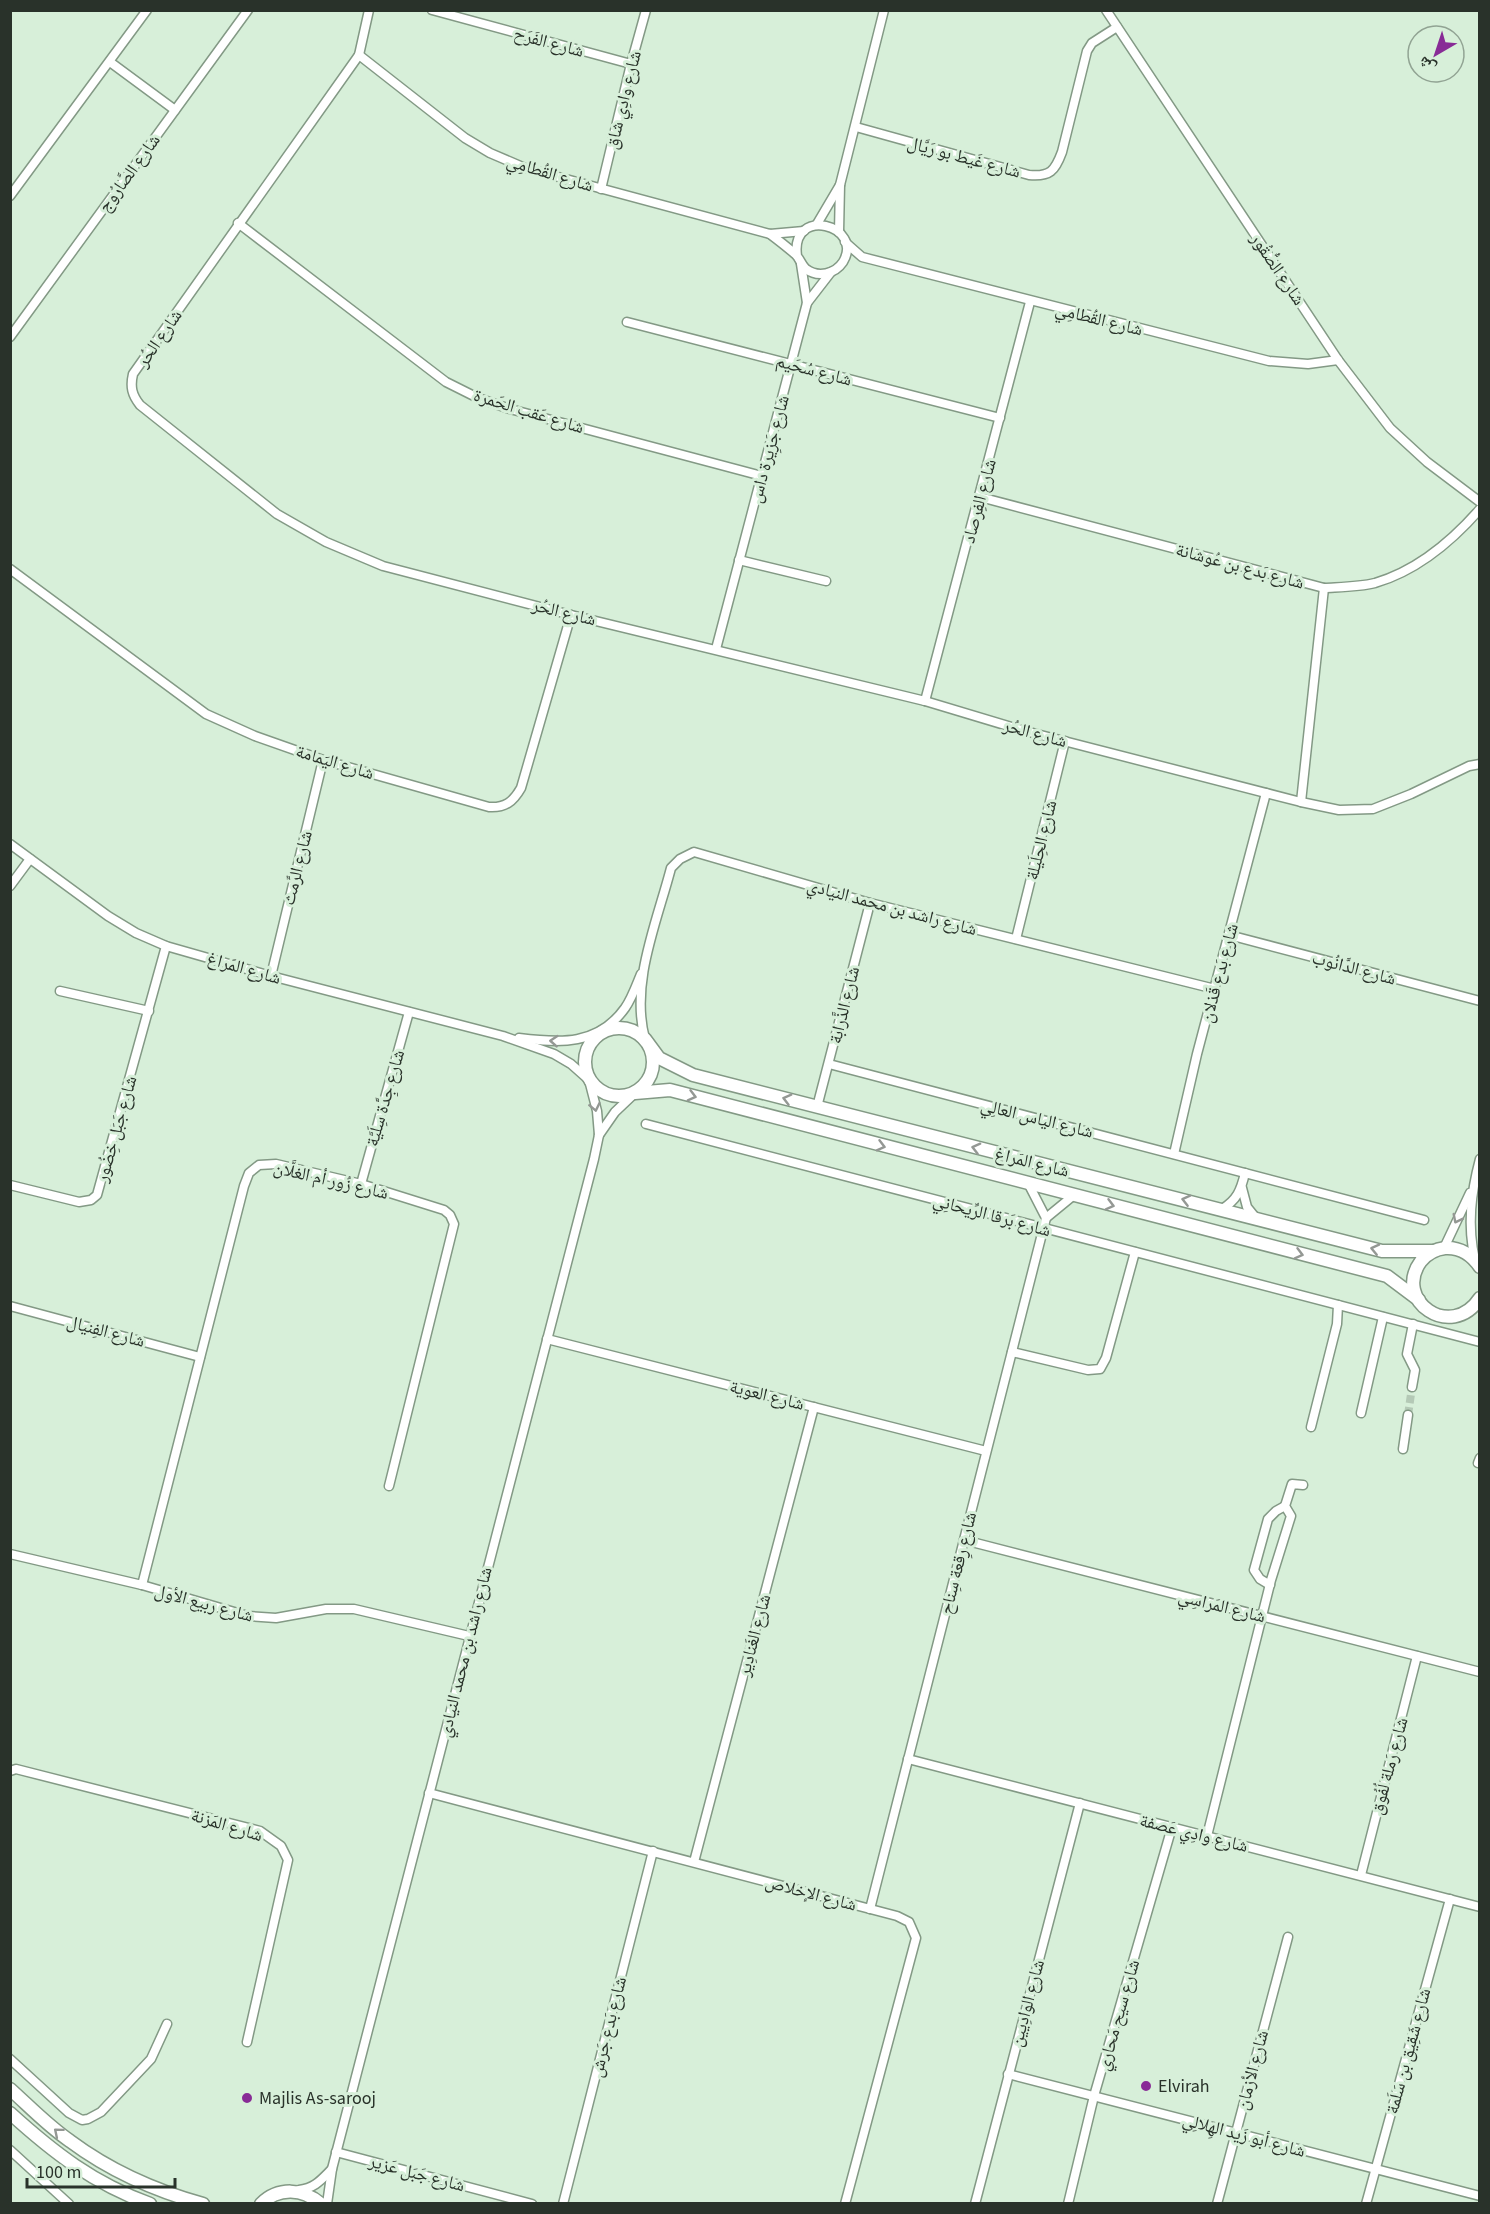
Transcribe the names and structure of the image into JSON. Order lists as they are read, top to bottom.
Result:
{
  "streets": {
    "street": [
      "شارع الفَرَح",
      "شارع وادِي شاق",
      "شارع غَيط بو رَيَّال",
      "شارع الصَّارُوج",
      "شارع القُطامِي",
      "شارع الصُّقُور",
      "شارع الحُر",
      "شارع سُحَيم",
      "شارع عَقب الحَمرة",
      "شارع جَزِيرة داس",
      "شارع الفِرصاد",
      "شارع بَدع بن عُوشانة",
      "شارع اليَمامة",
      "شارع الحِلَيلة",
      "شارع الرِّمث",
      "شارع راشد بن محمد النيادي",
      "شارع المَراغ",
      "شارع الدَّانُوب",
      "شارع بَدع قَذلان",
      "شارع الذَّرابة",
      "شارع جِدَّة سِلَيَّة",
      "شارع الياس العالِي",
      "شارع جَبَل خِضُور",
      "شارع زُور أم الغلَّان",
      "شارع بَرقا الرِّيحانِي",
      "شارع الفِنيال",
      "شارع العوية",
      "شارع رِقعة سِناح",
      "شارع ربيع الأول",
      "شارع المَراسِي",
      "شارع الغَنادِير",
      "شارع رَملة لُفُوق",
      "شارع المَزنة",
      "شارع وادِي عَصفة",
      "شارع الإخلاص",
      "شارع الوادِيين",
      "شارع سيح مَحاري",
      "شارع بَدع جَرش",
      "شارع شَقِيق بن سَلَمة",
      "شارع الأزمان",
      "شارع أبو زَيد الهِلالِي",
      "شارع جَبَل عَزير"
    ]
  },
  "crossings": [
    ["شارع الفَرَح", "شارع وادِي شاق"],
    ["شارع وادِي شاق", "شارع القُطامِي"],
    ["شارع غَيط بو رَيَّال", "شارع الصُّقُور"],
    ["شارع القُطامِي", "شارع الصُّقُور"],
    ["شارع القُطامِي", "شارع الحُر"],
    ["شارع القُطامِي", "شارع جَزِيرة داس"],
    ["شارع القُطامِي", "شارع الفِرصاد"],
    ["شارع الحُر", "شارع عَقب الحَمرة"],
    ["شارع الحُر", "شارع جَزِيرة داس"],
    ["شارع الحُر", "شارع الفِرصاد"],
    ["شارع الحُر", "شارع اليَمامة"],
    ["شارع الحُر", "شارع الحِلَيلة"],
    ["شارع الحُر", "شارع بَدع قَذلان"],
    ["شارع سُحَيم", "شارع جَزِيرة داس"],
    ["شارع سُحَيم", "شارع الفِرصاد"],
    ["شارع عَقب الحَمرة", "شارع جَزِيرة داس"],
    ["شارع الفِرصاد", "شارع بَدع بن عُوشانة"],
    ["شارع اليَمامة", "شارع الرِّمث"],
    ["شارع الحِلَيلة", "شارع راشد بن محمد النيادي"],
    ["شارع الرِّمث", "شارع المَراغ"],
    ["شارع راشد بن محمد النيادي", "شارع المَراغ"],
    ["شارع راشد بن محمد النيادي", "شارع بَدع قَذلان"],
    ["شارع راشد بن محمد النيادي", "شارع الذَّرابة"],
    ["شارع راشد بن محمد النيادي", "شارع العوية"],
    ["شارع راشد بن محمد النيادي", "شارع ربيع الأول"],
    ["شارع راشد بن محمد النيادي", "شارع الإخلاص"],
    ["شارع راشد بن محمد النيادي", "شارع جَبَل عَزير"],
    ["شارع المَراغ", "شارع الذَّرابة"],
    ["شارع المَراغ", "شارع جِدَّة سِلَيَّة"],
    ["شارع المَراغ", "شارع جَبَل خِضُور"],
    ["شارع الدَّانُوب", "شارع بَدع قَذلان"],
    ["شارع بَدع قَذلان", "شارع الياس العالِي"],
    ["شارع الذَّرابة", "شارع الياس العالِي"],
    ["شارع جِدَّة سِلَيَّة", "شارع زُور أم الغلَّان"],
    ["شارع زُور أم الغلَّان", "شارع الفِنيال"],
    ["شارع زُور أم الغلَّان", "شارع ربيع الأول"],
    ["شارع بَرقا الرِّيحانِي", "شارع رِقعة سِناح"],
    ["شارع العوية", "شارع رِقعة سِناح"],
    ["شارع العوية", "شارع الغَنادِير"],
    ["شارع رِقعة سِناح", "شارع المَراسِي"],
    ["شارع رِقعة سِناح", "شارع وادِي عَصفة"],
    ["شارع رِقعة سِناح", "شارع الإخلاص"],
    ["شارع المَراسِي", "شارع رَملة لُفُوق"],
    ["شارع الغَنادِير", "شارع الإخلاص"],
    ["شارع رَملة لُفُوق", "شارع وادِي عَصفة"],
    ["شارع وادِي عَصفة", "شارع الوادِيين"],
    ["شارع وادِي عَصفة", "شارع سيح مَحاري"],
    ["شارع وادِي عَصفة", "شارع شَقِيق بن سَلَمة"],
    ["شارع الإخلاص", "شارع بَدع جَرش"],
    ["شارع الوادِيين", "شارع أبو زَيد الهِلالِي"],
    ["شارع سيح مَحاري", "شارع أبو زَيد الهِلالِي"],
    ["شارع شَقِيق بن سَلَمة", "شارع أبو زَيد الهِلالِي"],
    ["شارع الأزمان", "شارع أبو زَيد الهِلالِي"]
  ],
  "places": ["Elvirah", "Majlis As-sarooj"],
  "scale_bar": "100 m",
  "north": "bottom left"
}
